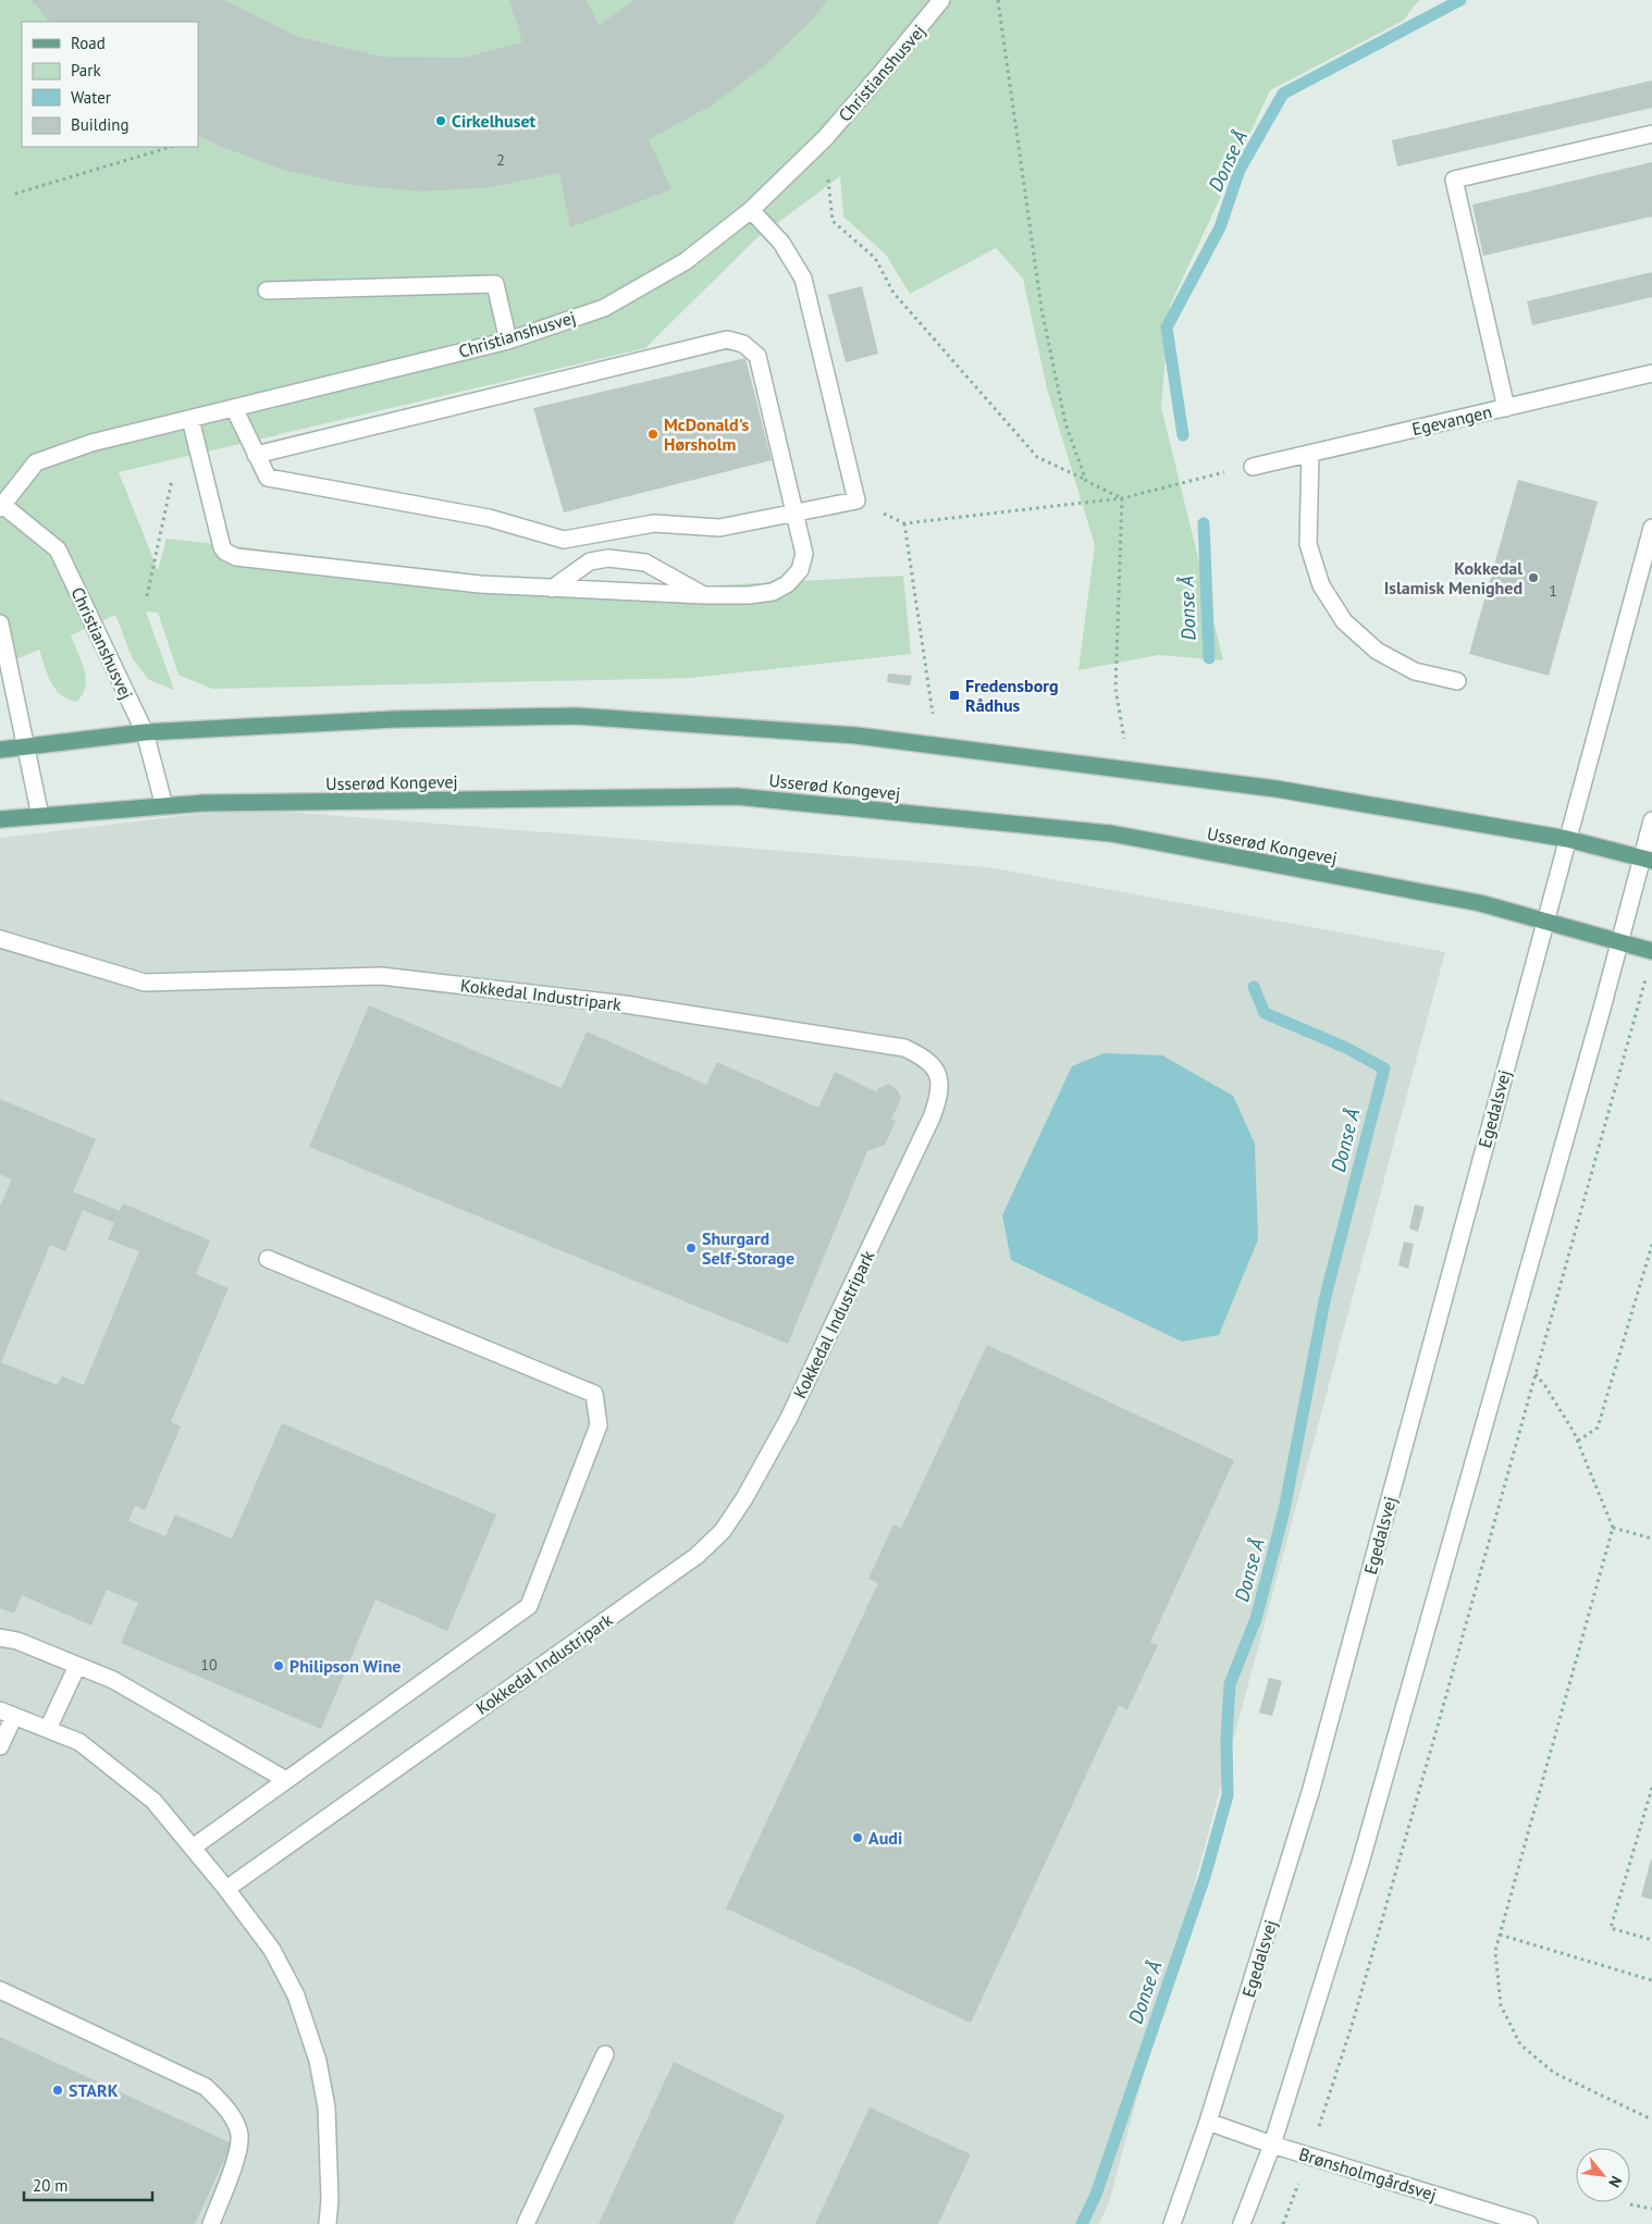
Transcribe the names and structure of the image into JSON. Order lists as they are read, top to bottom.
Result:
{
  "streets": {
    "main road": ["Usserød Kongevej"],
    "street": [
      "Christianshusvej",
      "Egevangen",
      "Kokkedal Industripark",
      "Egedalsvej",
      "Brønsholmgårdsvej"
    ]
  },
  "crossings": [
    ["Christianshusvej", "Usserød Kongevej"],
    ["Usserød Kongevej", "Egedalsvej"],
    ["Egedalsvej", "Brønsholmgårdsvej"]
  ],
  "water": ["Donse Å"],
  "places": {
    "other": [
      "Cirkelhuset",
      "McDonald's Hørsholm",
      "Kokkedal Islamisk Menighed",
      "Shurgard Self-Storage",
      "Philipson Wine",
      "Audi",
      "STARK"
    ],
    "transit": ["Fredensborg Rådhus"]
  },
  "house_numbers": ["2", "1", "10"],
  "legend": [
    "Road",
    "Park",
    "Water",
    "Building"
  ],
  "scale_bar": "20 m",
  "north": "bottom right"
}
